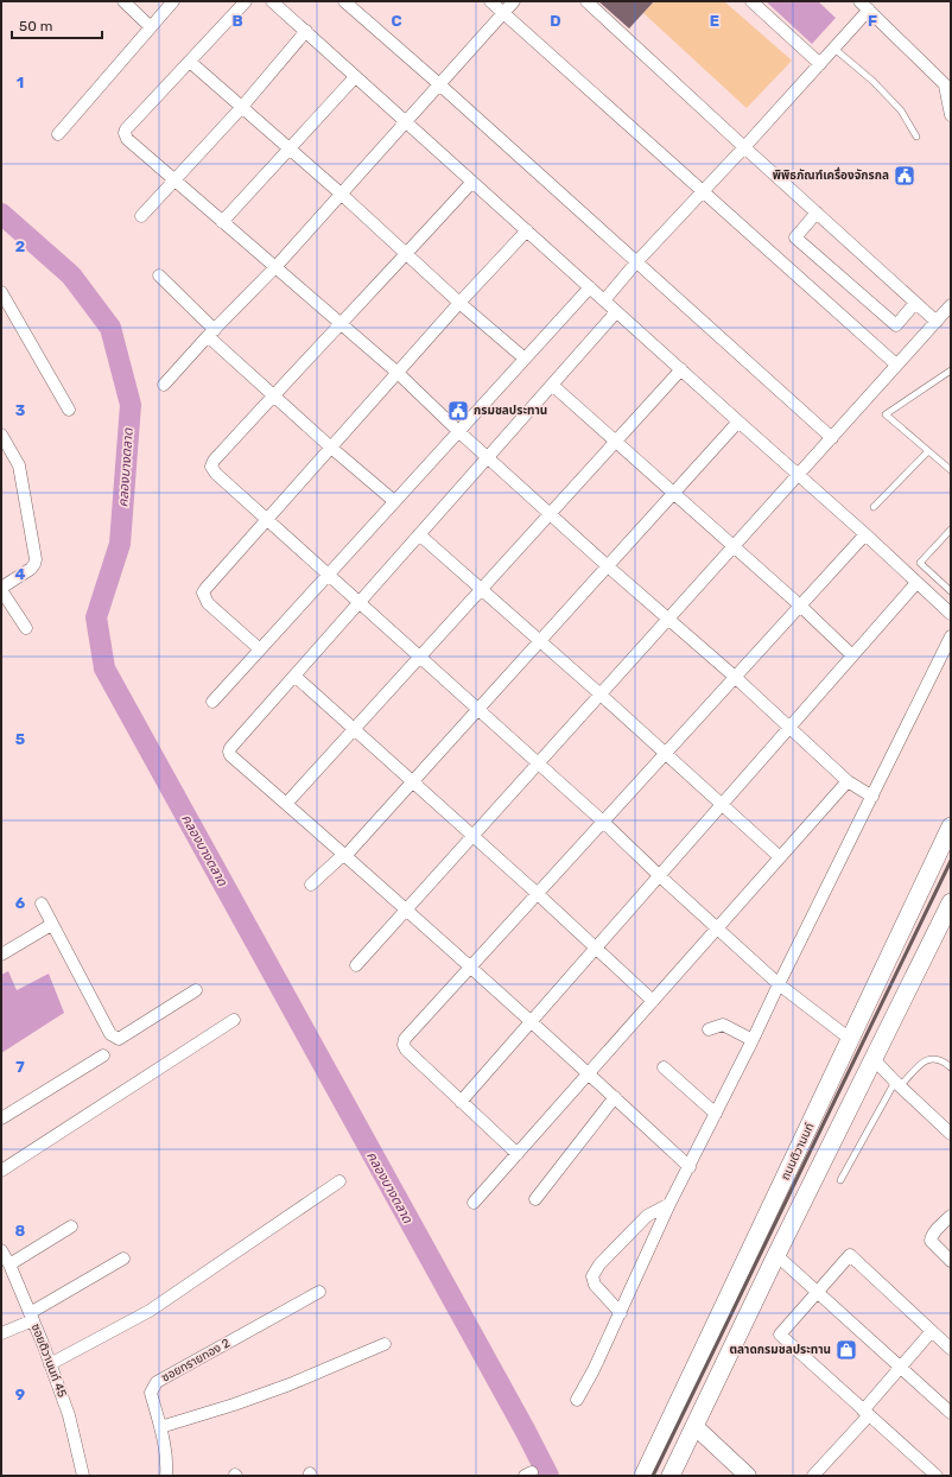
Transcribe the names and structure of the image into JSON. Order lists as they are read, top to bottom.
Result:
{
  "streets": {
    "main road": ["ถนนติวานนท์"],
    "street": ["ซอยติวานนท์ 45", "ซอยทรายทอง 2"]
  },
  "water": ["คลองบางตลาด"],
  "places": {
    "public building": ["พิพิธภัณฑ์เครื่องจักรกล", "กรมชลประทาน"],
    "shop": ["ตลาดกรมชลประทาน"]
  },
  "scale_bar": "50 m",
  "grid": {
    "columns": [
      "B",
      "C",
      "D",
      "E",
      "F"
    ],
    "rows": [
      "1",
      "2",
      "3",
      "4",
      "5",
      "6",
      "7",
      "8",
      "9"
    ]
  }
}
